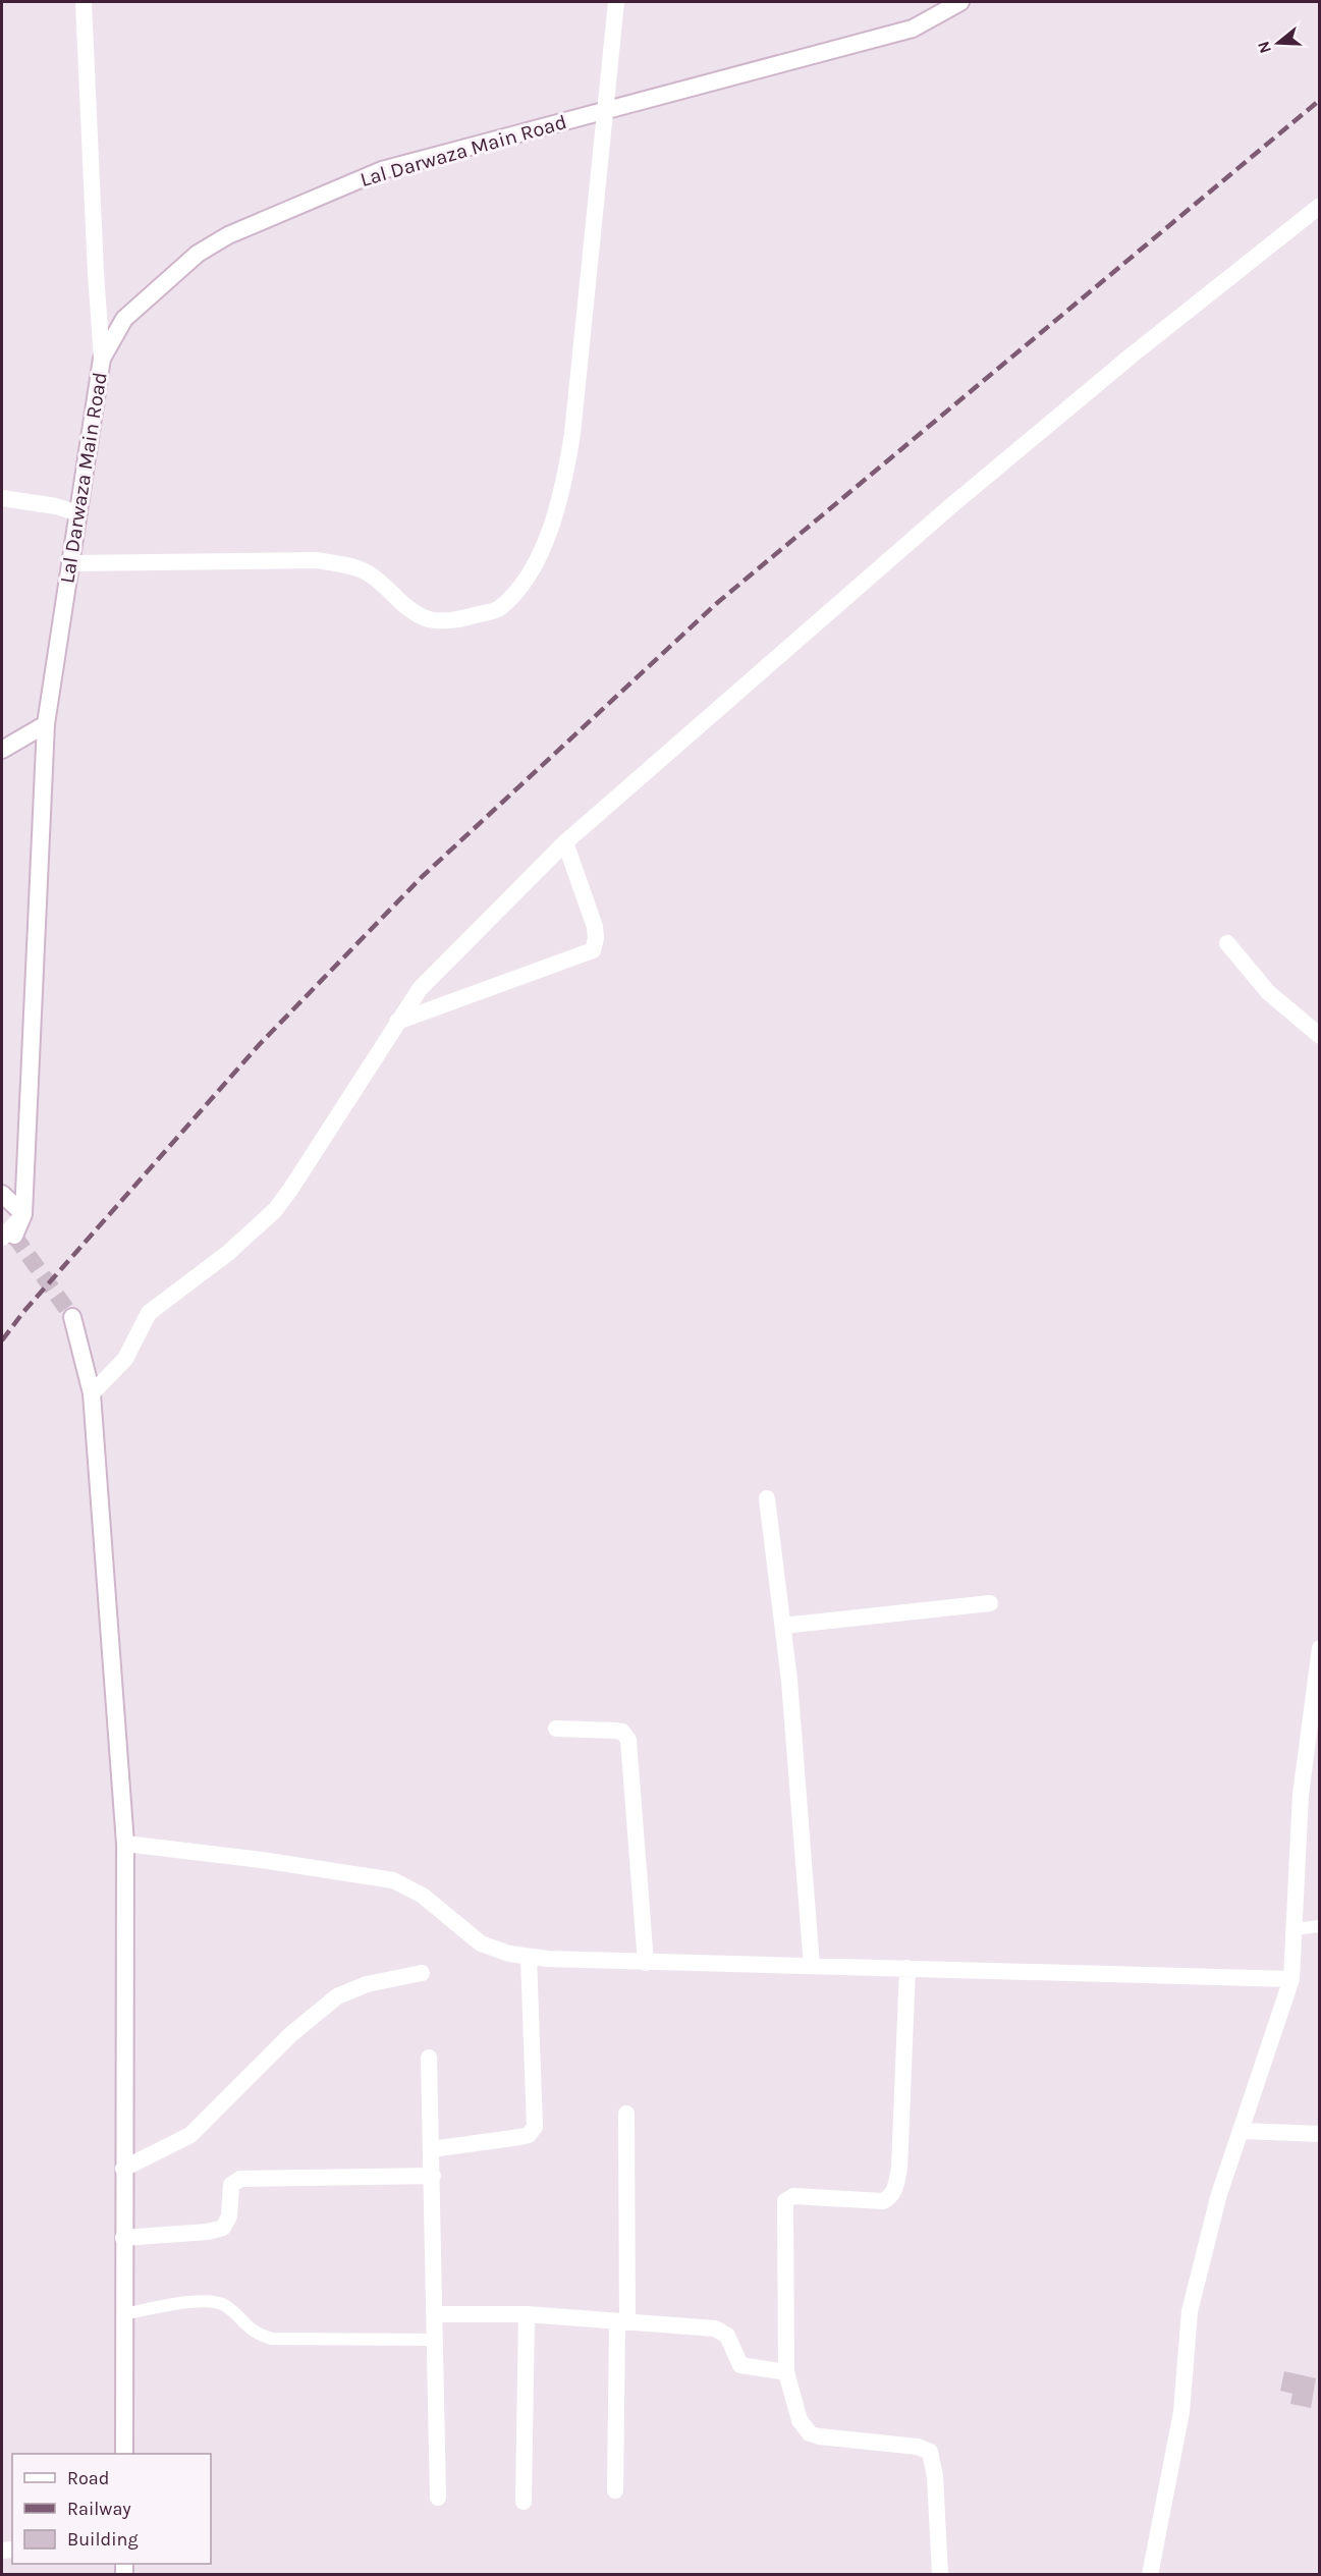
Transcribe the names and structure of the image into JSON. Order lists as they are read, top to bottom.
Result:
{
  "streets": {
    "street": ["Lal Darwaza Main Road"]
  },
  "legend": ["Road", "Railway", "Building"],
  "north": "left"
}
